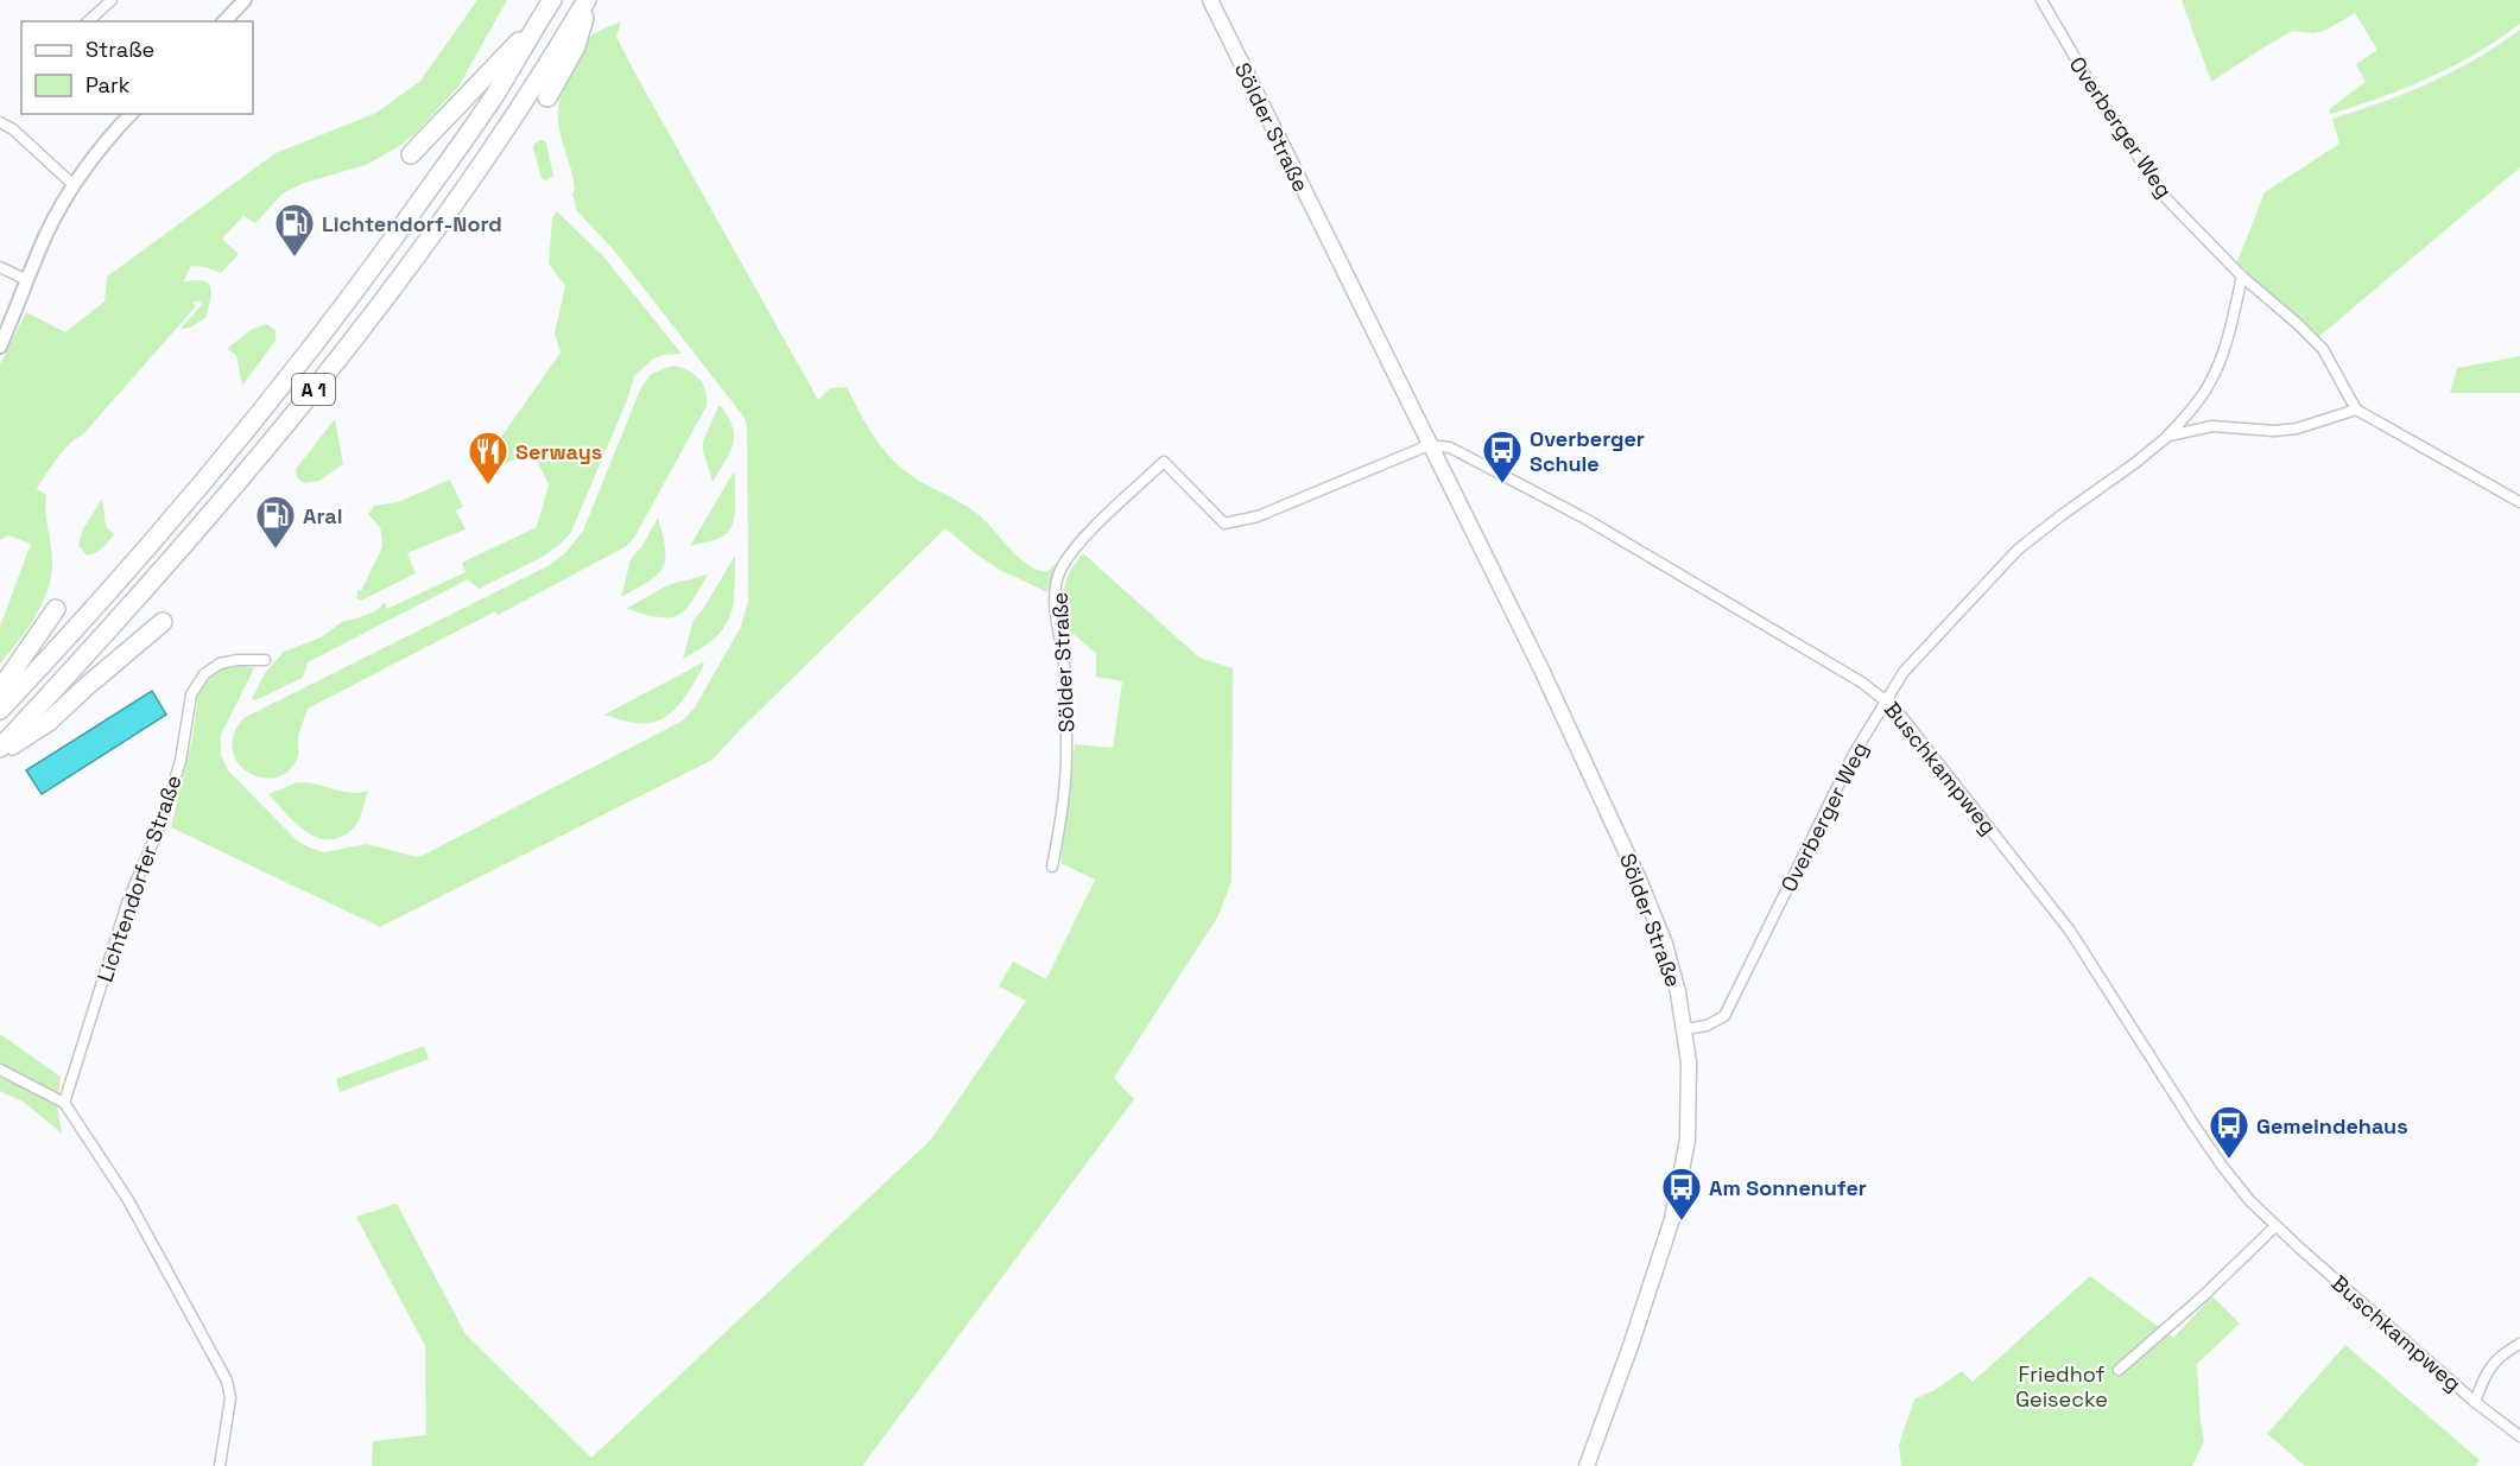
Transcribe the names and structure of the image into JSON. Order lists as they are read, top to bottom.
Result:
{
  "streets": {
    "highway": ["A 1"],
    "main road": ["Sölder Straße"],
    "street": ["Overberger Weg", "Buschkampweg", "Lichtendorfer Straße"]
  },
  "crossings": [
    ["Sölder Straße", "Overberger Weg"],
    ["Sölder Straße", "Buschkampweg"],
    ["Overberger Weg", "Buschkampweg"]
  ],
  "parks": ["Friedhof Geisecke"],
  "places": {
    "fuel station": ["Lichtendorf-Nord", "Aral"],
    "bus stop": ["Overberger Schule", "Gemeindehaus", "Am Sonnenufer"],
    "restaurant": ["Serways"]
  },
  "legend": ["Straße", "Park"]
}
